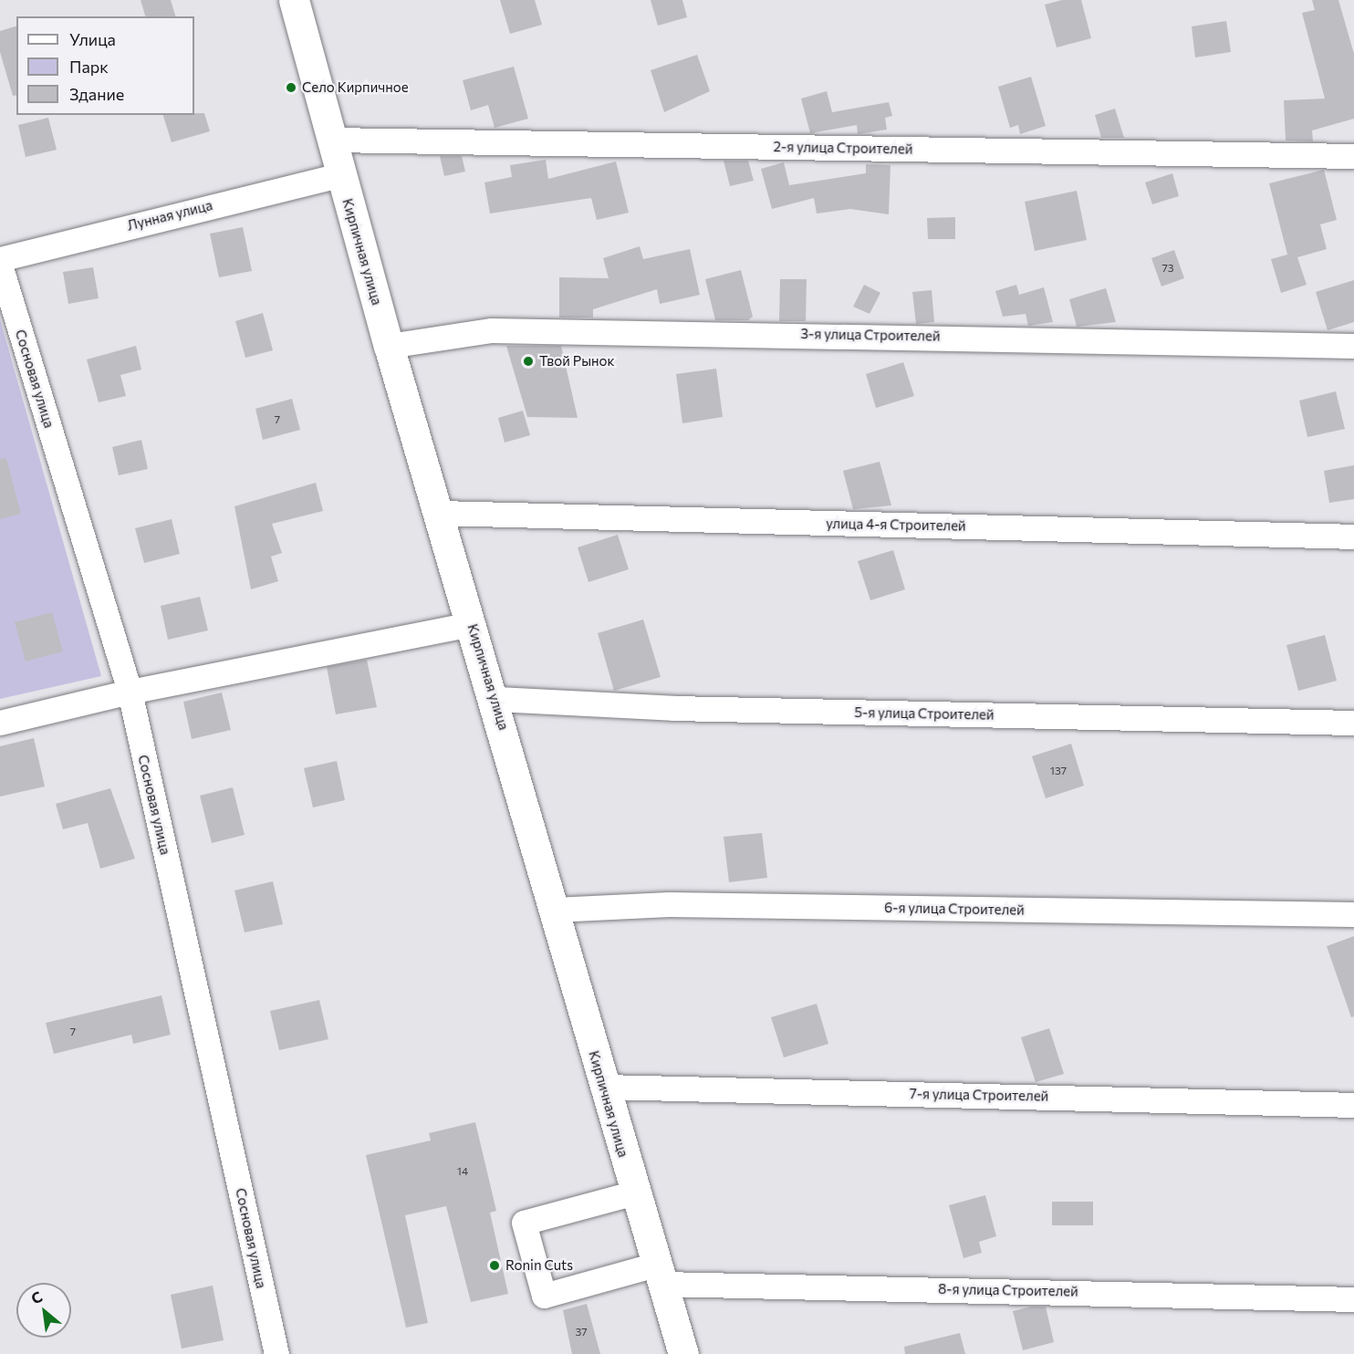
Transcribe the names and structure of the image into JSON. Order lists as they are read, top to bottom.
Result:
{
  "streets": {
    "main road": ["Кирпичная улица"],
    "street": [
      "2-я улица Строителей",
      "Лунная улица",
      "3-я улица Строителей",
      "Сосновая улица",
      "улица 4-я Строителей",
      "5-я улица Строителей",
      "6-я улица Строителей",
      "7-я улица Строителей",
      "8-я улица Строителей"
    ]
  },
  "crossings": [
    ["2-я улица Строителей", "Кирпичная улица"],
    ["Лунная улица", "Кирпичная улица"],
    ["Кирпичная улица", "3-я улица Строителей"],
    ["Кирпичная улица", "улица 4-я Строителей"],
    ["Кирпичная улица", "5-я улица Строителей"],
    ["Кирпичная улица", "6-я улица Строителей"],
    ["Кирпичная улица", "7-я улица Строителей"],
    ["Кирпичная улица", "8-я улица Строителей"]
  ],
  "places": ["Село Кирпичное", "Твой Рынок", "Ronin Cuts"],
  "house_numbers": [
    "73",
    "7",
    "137",
    "7",
    "14",
    "37"
  ],
  "legend": ["Улица", "Парк", "Здание"],
  "north": "top left"
}
